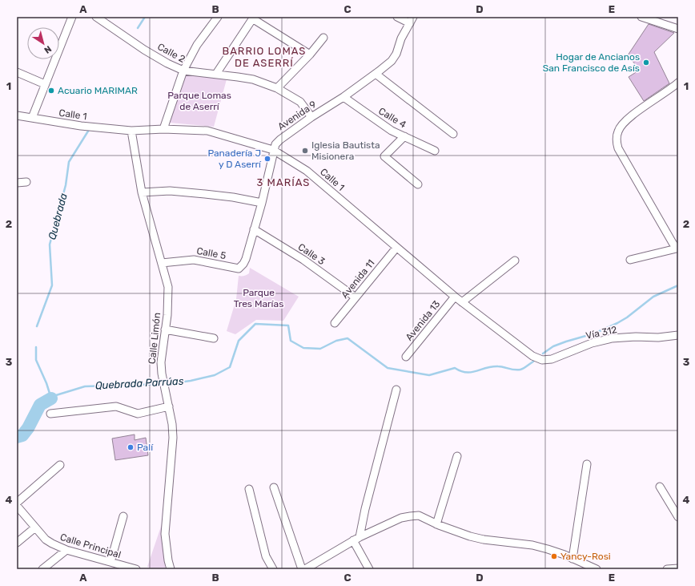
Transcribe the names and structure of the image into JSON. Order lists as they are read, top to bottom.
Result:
{
  "streets": {
    "street": [
      "Calle 2",
      "Calle 1",
      "Avenida 9",
      "Calle 4",
      "Calle 5",
      "Calle 3",
      "Avenida 11",
      "Avenida 13",
      "Vía 312",
      "Calle Limón",
      "Calle Principal"
    ]
  },
  "crossings": [
    ["Calle 2", "Avenida 9"],
    ["Calle 1", "Avenida 9"],
    ["Calle 1", "Avenida 11"],
    ["Calle 1", "Avenida 13"],
    ["Calle 1", "Vía 312"],
    ["Calle 1", "Calle Limón"],
    ["Avenida 9", "Calle 4"],
    ["Avenida 9", "Calle 5"],
    ["Avenida 9", "Calle 3"],
    ["Calle 5", "Calle Limón"],
    ["Calle 3", "Avenida 11"]
  ],
  "districts": ["BARRIO LOMAS DE ASERRÍ", "3 MARÍAS"],
  "water": ["Quebrada", "Quebrada Parrúas"],
  "parks": ["Parque Lomas de Aserrí", "Parque Tres Marías"],
  "places": [
    "Hogar de Ancianos San Francisco de Asís",
    "Acuario MARIMAR",
    "Iglesia Bautista Misionera",
    "Panadería J y D Aserrí",
    "Palí",
    "Yancy-Rosi"
  ],
  "north": "bottom right",
  "grid": {
    "columns": [
      "A",
      "B",
      "C",
      "D",
      "E"
    ],
    "rows": [
      "1",
      "2",
      "3",
      "4"
    ]
  }
}
